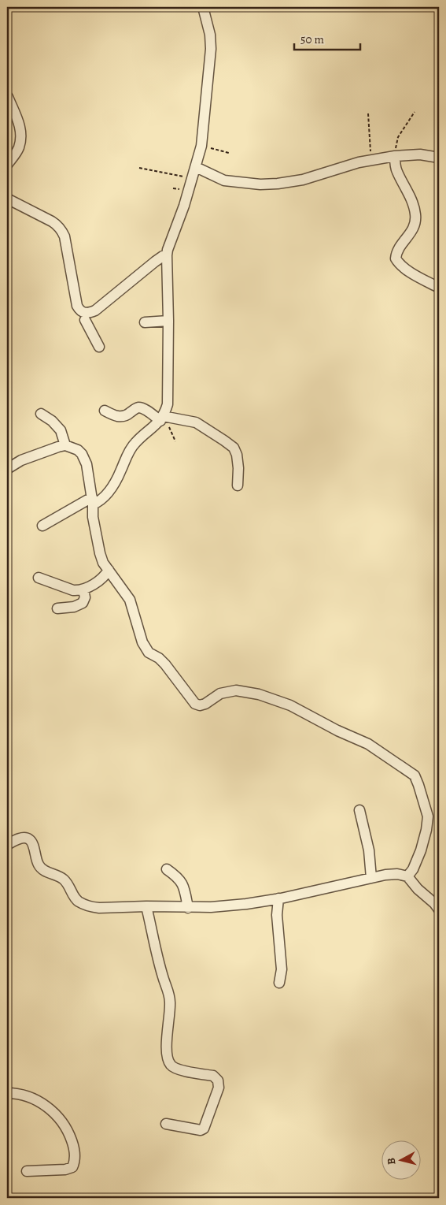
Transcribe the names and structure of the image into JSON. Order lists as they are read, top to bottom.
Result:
{
  "scale_bar": "50 m",
  "north": "left"
}
